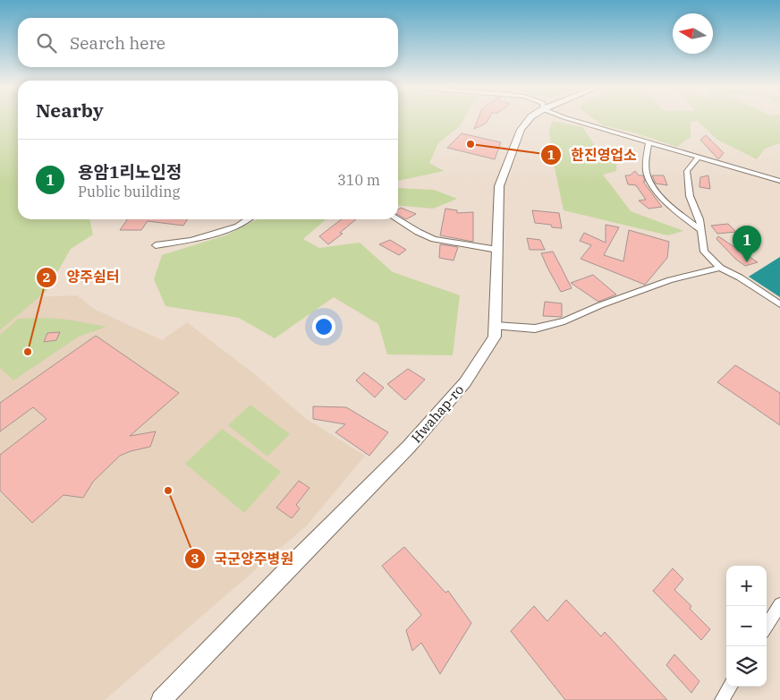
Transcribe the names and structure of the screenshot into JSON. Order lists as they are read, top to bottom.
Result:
{
  "streets": {
    "main road": ["Hwahap-ro"]
  },
  "places": ["한진영업소", "양주쉼터", "국군양주병원"],
  "north": "left",
  "page": {
    "search": "Search here",
    "heading": "Nearby",
    "list": [
      {
        "mark": "1",
        "name": "용암1리노인정",
        "note": "Public building",
        "value": "310 m"
      }
    ],
    "pins": "1",
    "map_buttons": ["+", "−"]
  }
}
